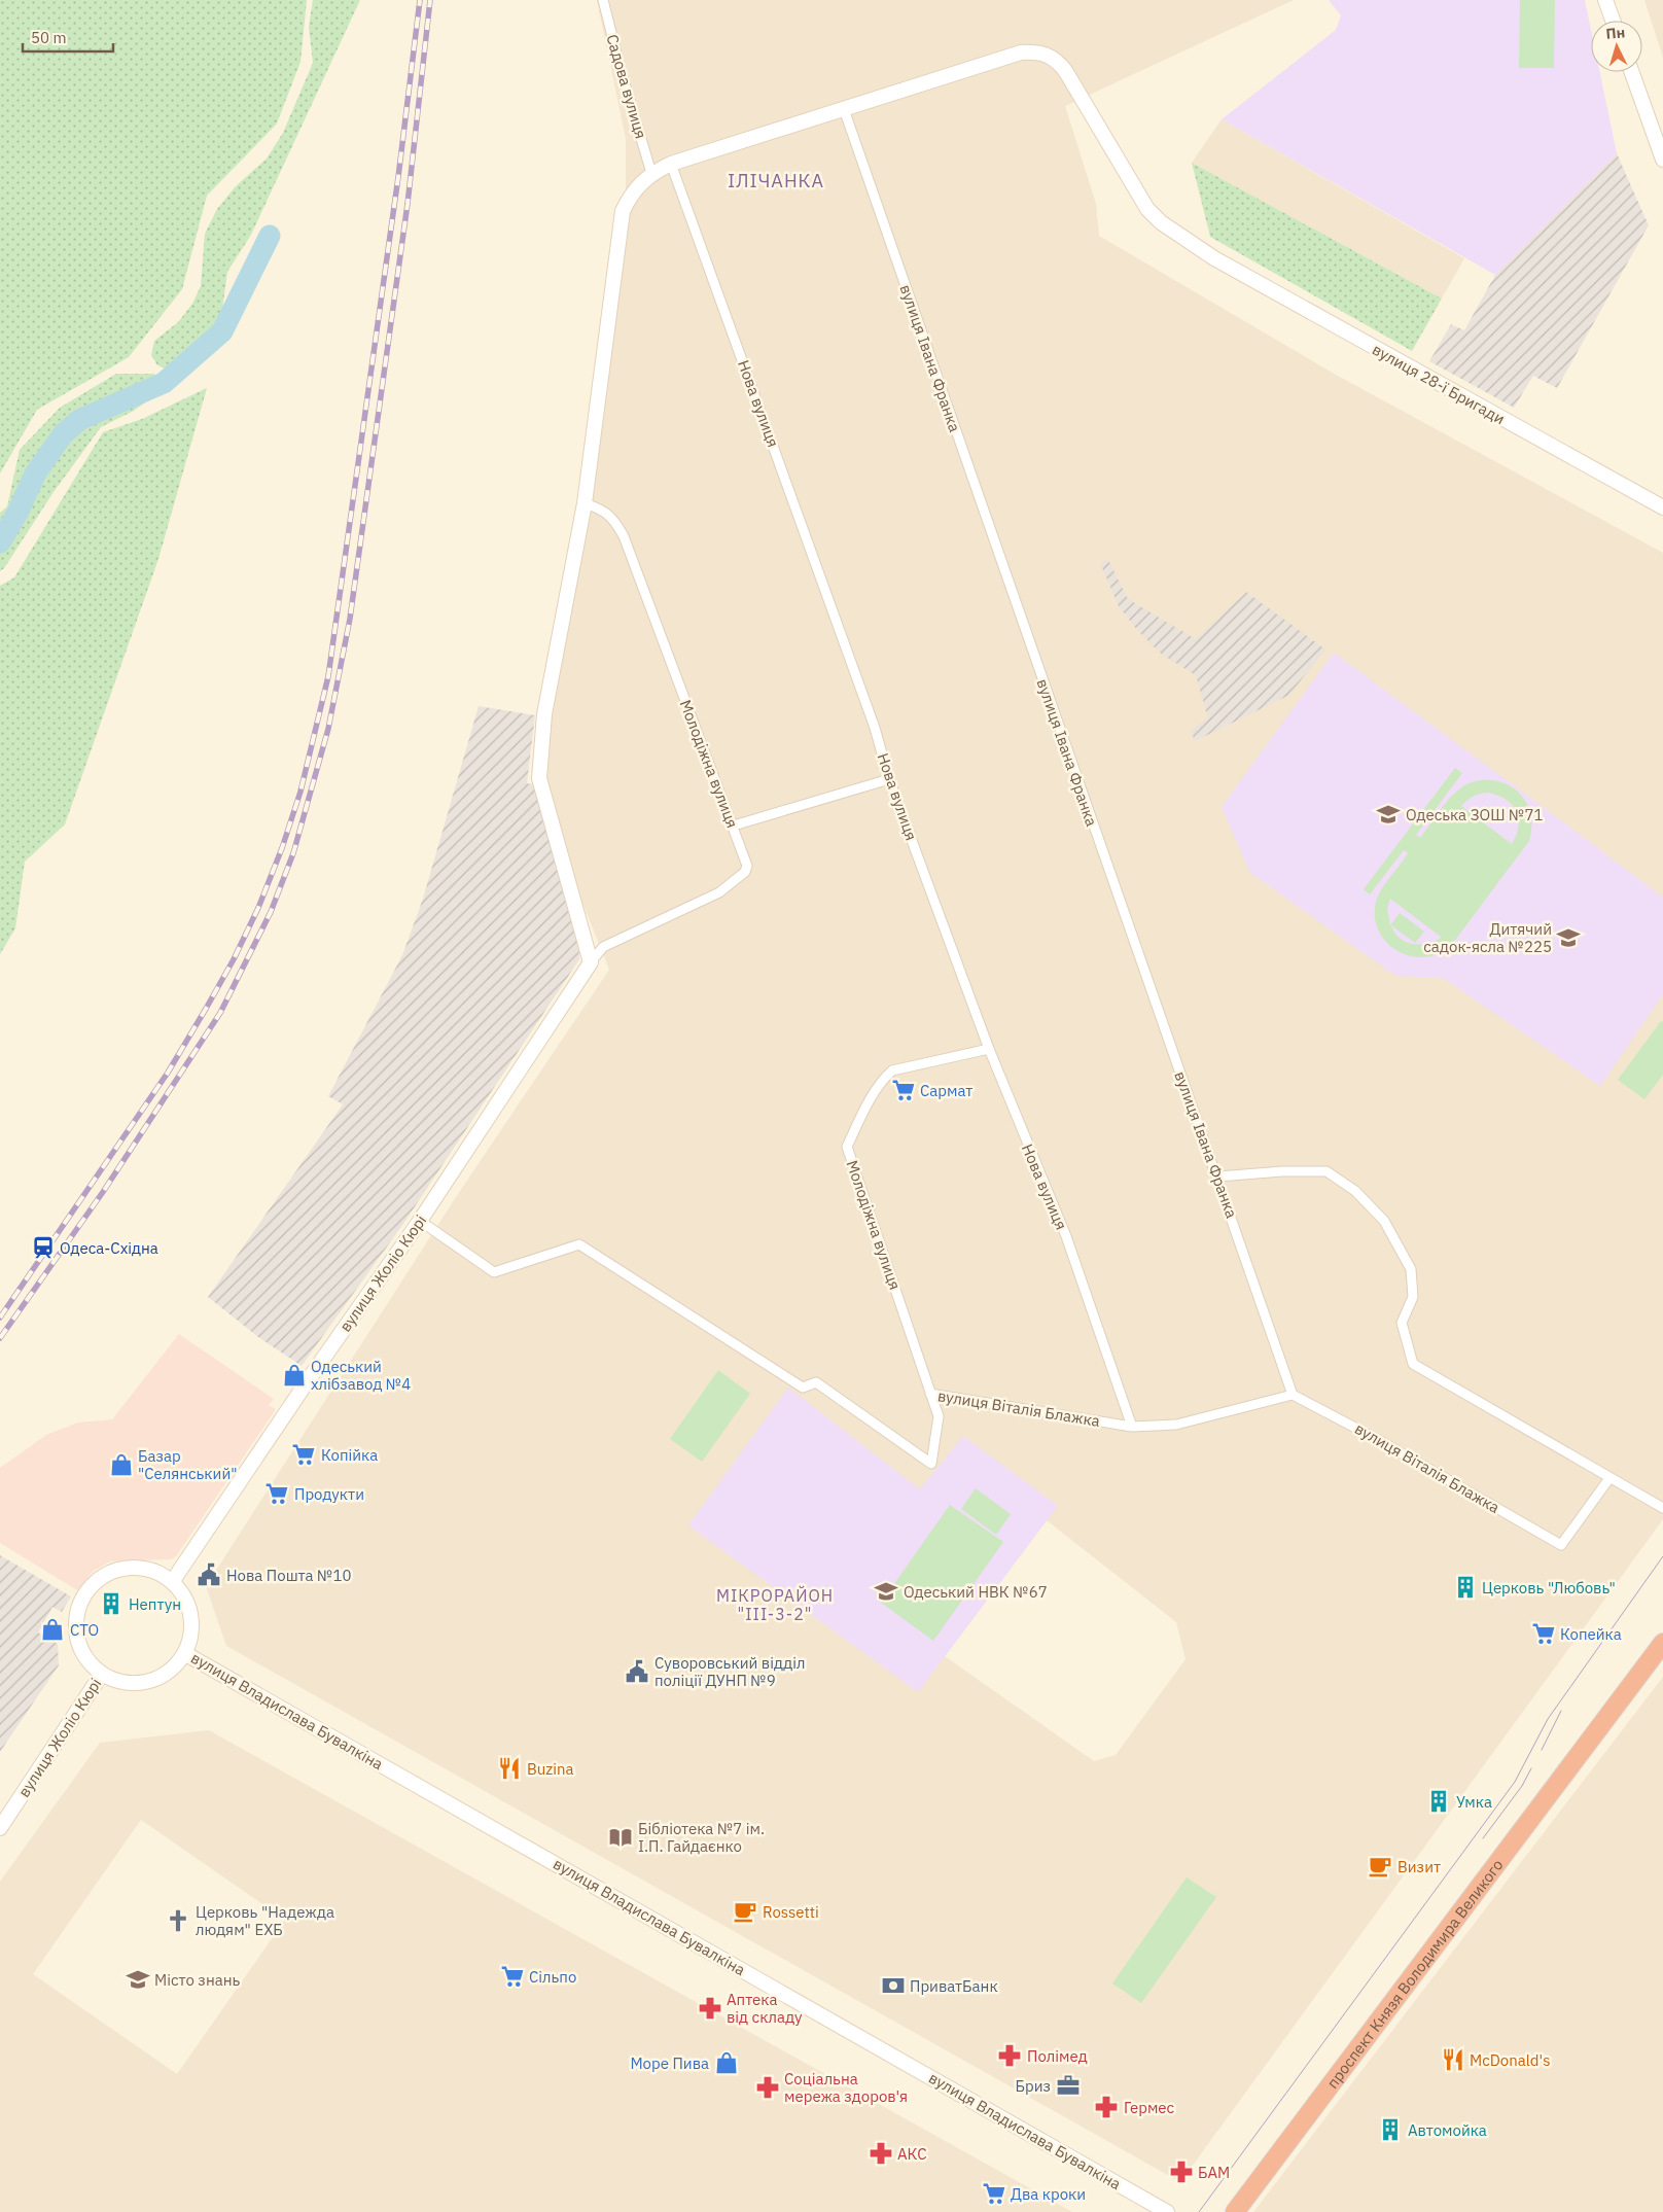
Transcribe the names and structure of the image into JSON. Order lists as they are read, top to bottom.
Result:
{
  "streets": {
    "highway": ["проспект Князя Володимира Великого"],
    "street": [
      "Садова вулиця",
      "вулиця Івана Франка",
      "вулиця 28-ї Бригади",
      "Нова вулиця",
      "Молодіжна вулиця",
      "вулиця Жоліо Кюрі",
      "вулиця Віталія Блажка",
      "вулиця Владислава Бувалкіна"
    ]
  },
  "crossings": [
    ["Садова вулиця", "вулиця 28-ї Бригади"],
    ["вулиця Івана Франка", "вулиця 28-ї Бригади"],
    ["вулиця Івана Франка", "вулиця Віталія Блажка"],
    ["вулиця 28-ї Бригади", "Нова вулиця"],
    ["вулиця 28-ї Бригади", "Молодіжна вулиця"],
    ["вулиця 28-ї Бригади", "вулиця Жоліо Кюрі"],
    ["Нова вулиця", "Молодіжна вулиця"],
    ["Нова вулиця", "вулиця Віталія Блажка"],
    ["Молодіжна вулиця", "вулиця Жоліо Кюрі"],
    ["Молодіжна вулиця", "вулиця Віталія Блажка"],
    ["вулиця Жоліо Кюрі", "вулиця Віталія Блажка"],
    ["вулиця Жоліо Кюрі", "вулиця Владислава Бувалкіна"]
  ],
  "districts": ["ІЛІЧАНКА", "МІКРОРАЙОН \"ІІІ-3-2\""],
  "places": {
    "school or university": [
      "Одеська ЗОШ №71",
      "Дитячий садок-ясла №225",
      "Одеський НВК №67",
      "Місто знань"
    ],
    "supermarket": [
      "Сармат",
      "Копійка",
      "Продукти",
      "Копейка",
      "Сільпо",
      "Два кроки"
    ],
    "station": ["Одеса-Східна"],
    "shop": [
      "Одеський хлібзавод №4",
      "Базар \"Селянський\"",
      "СТО",
      "Море Пива"
    ],
    "public building": ["Нова Пошта №10", "Суворовський відділ поліції ДУНП №9"],
    "building": [
      "Церковь \"Любовь\"",
      "Нептун",
      "Умка",
      "Автомойка"
    ],
    "restaurant": ["Buzina", "McDonald's"],
    "library": ["Бібліотека №7 ім. І.П. Гайдаєнко"],
    "cafe": ["Визит", "Rossetti"],
    "church": ["Церковь \"Надежда людям\" ЕХБ"],
    "bank": ["ПриватБанк"],
    "pharmacy": [
      "Аптека від складу",
      "Полімед",
      "Соціальна мережа здоров'я",
      "Гермес",
      "АКС",
      "БАМ"
    ],
    "office": ["Бриз"]
  },
  "scale_bar": "50 m",
  "north": "top"
}
